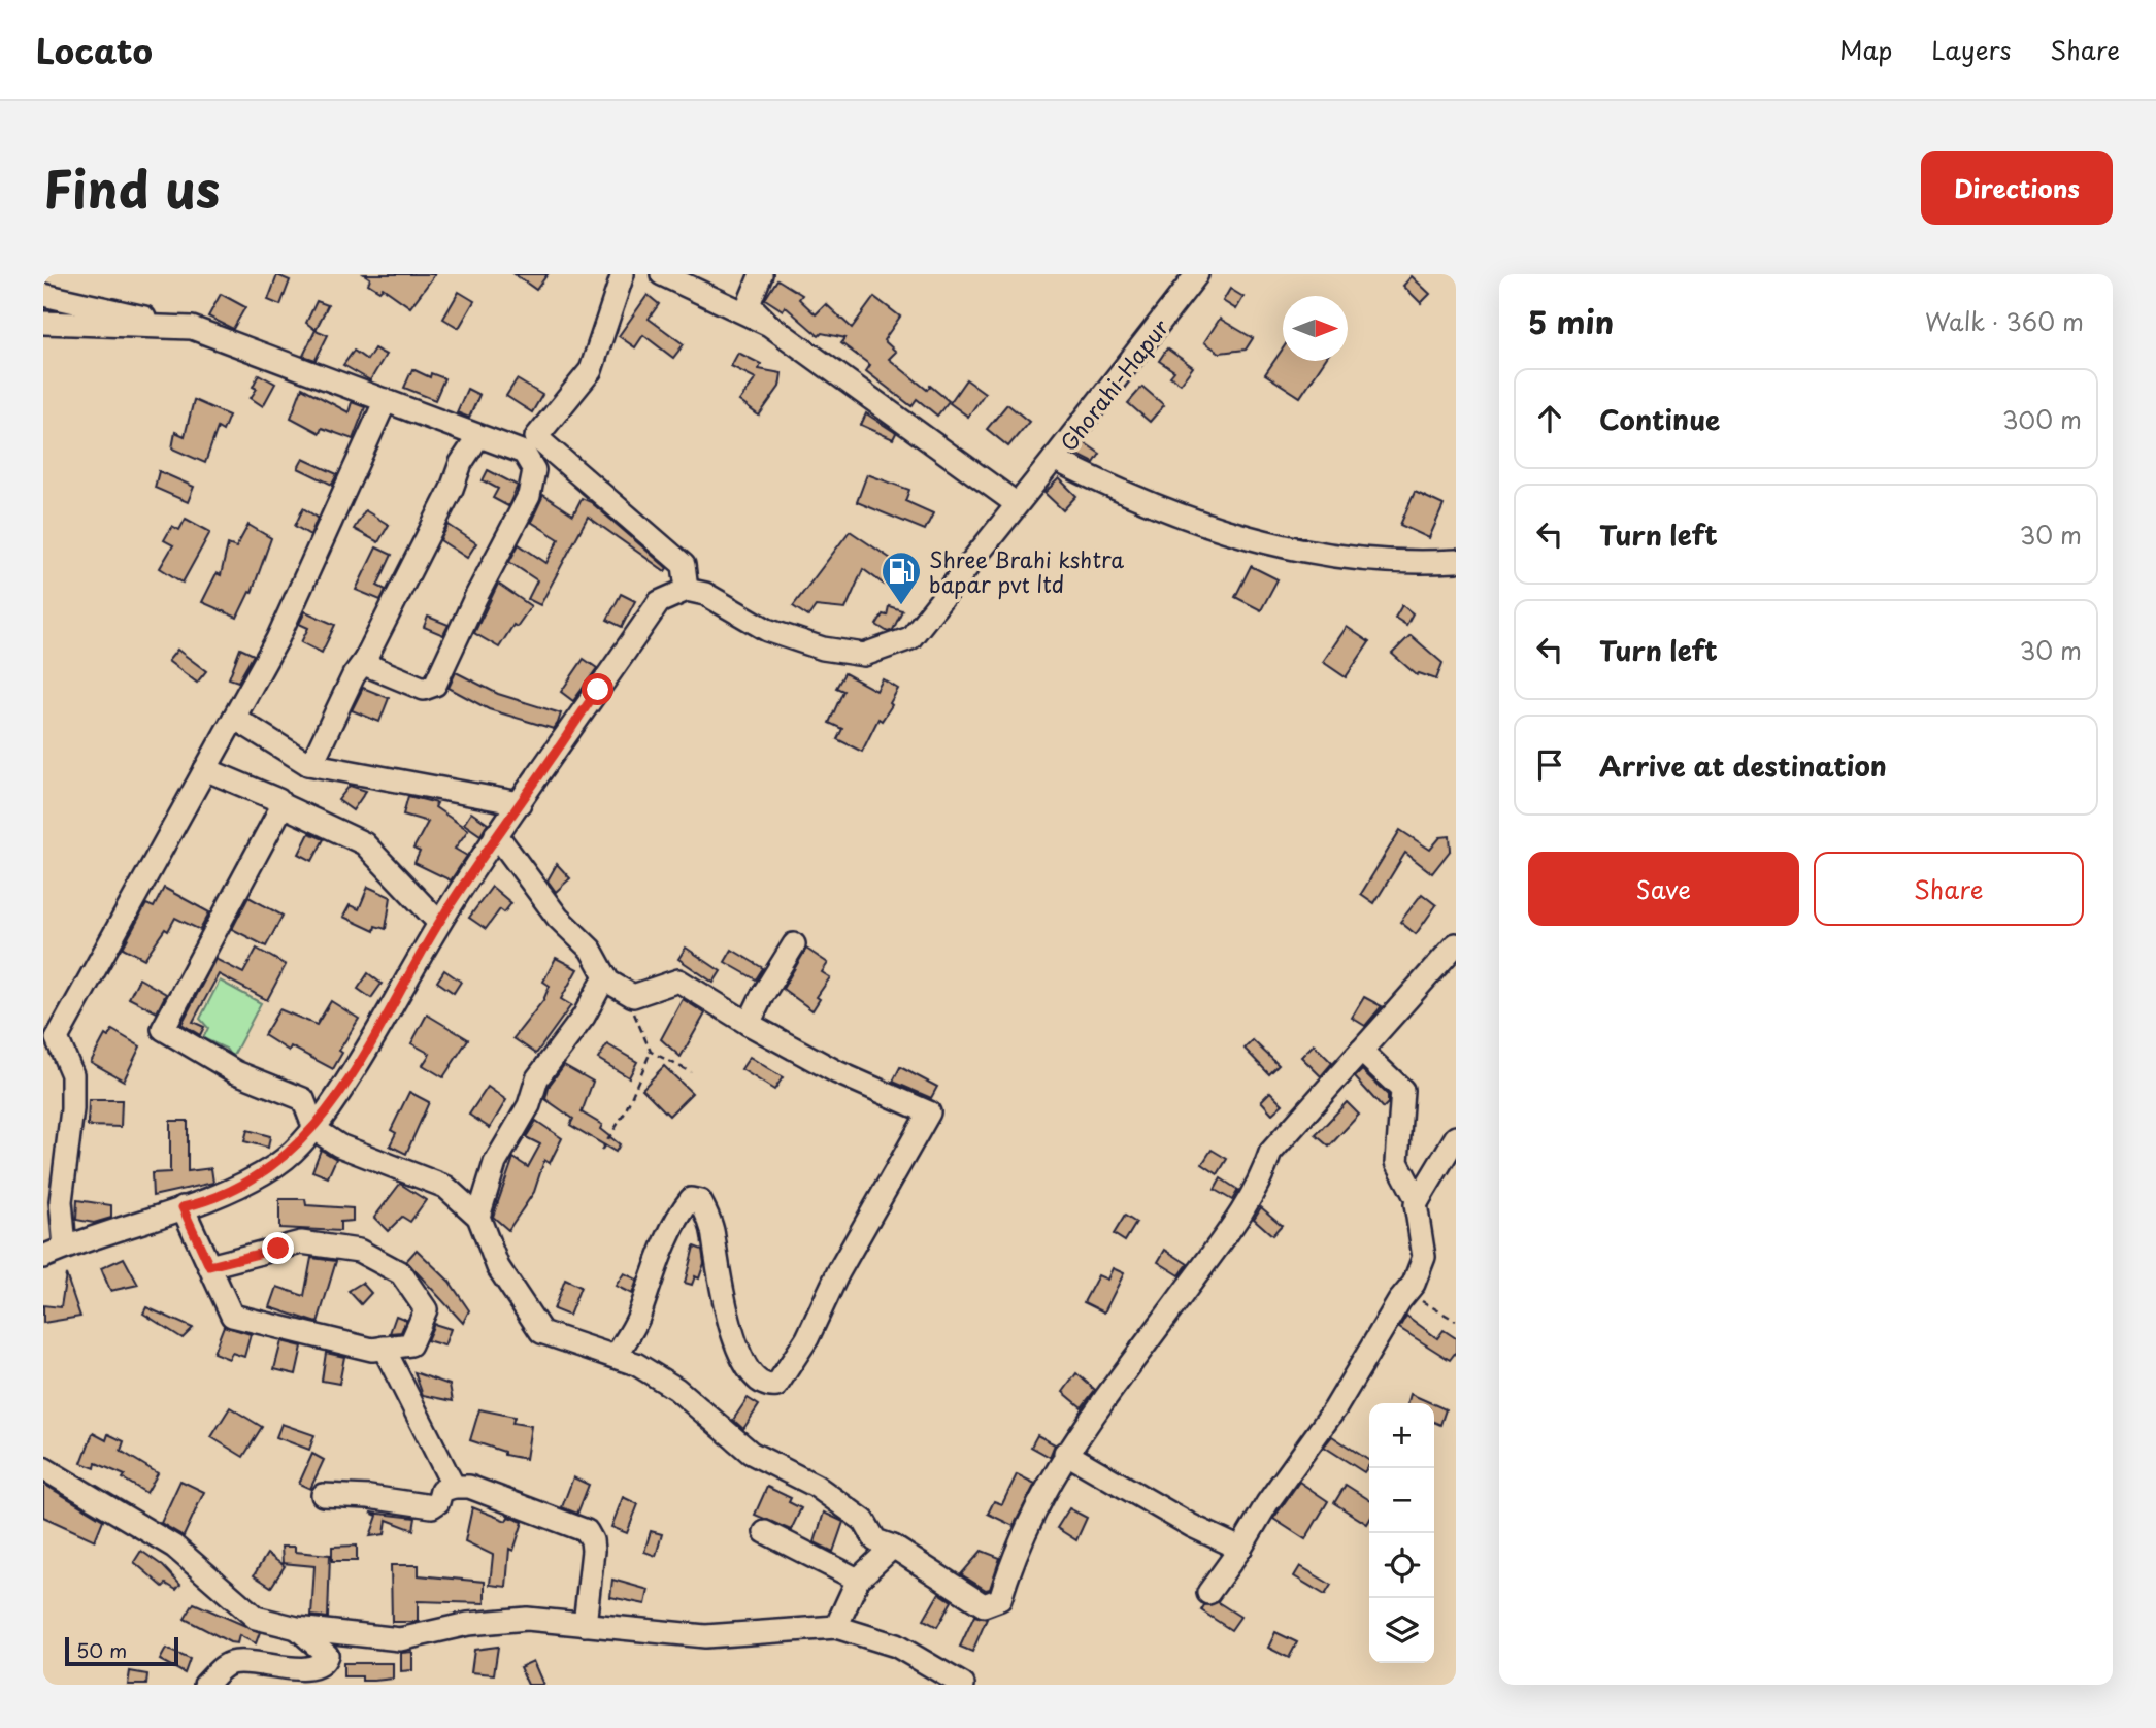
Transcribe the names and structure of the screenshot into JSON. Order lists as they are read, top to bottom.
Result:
{
  "streets": {
    "street": ["Ghorahi-Hapur"]
  },
  "places": {
    "fuel station": ["Shree Brahi kshtra bapar pvt ltd"]
  },
  "scale_bar": "50 m",
  "north": "right",
  "page": {
    "header": "Locato",
    "nav": ["Map", "Layers", "Share"],
    "title": "Find us",
    "buttons": [
      "Directions",
      ["Save", "Share"]
    ],
    "heading": ["5 min", "Walk · 360 m"],
    "list": [
      ["Continue", "300 m"],
      ["Turn left", "30 m"],
      ["Turn left", "30 m"],
      "Arrive at destination"
    ],
    "map_buttons": ["+", "−"],
    "scale": "50 m"
  }
}
